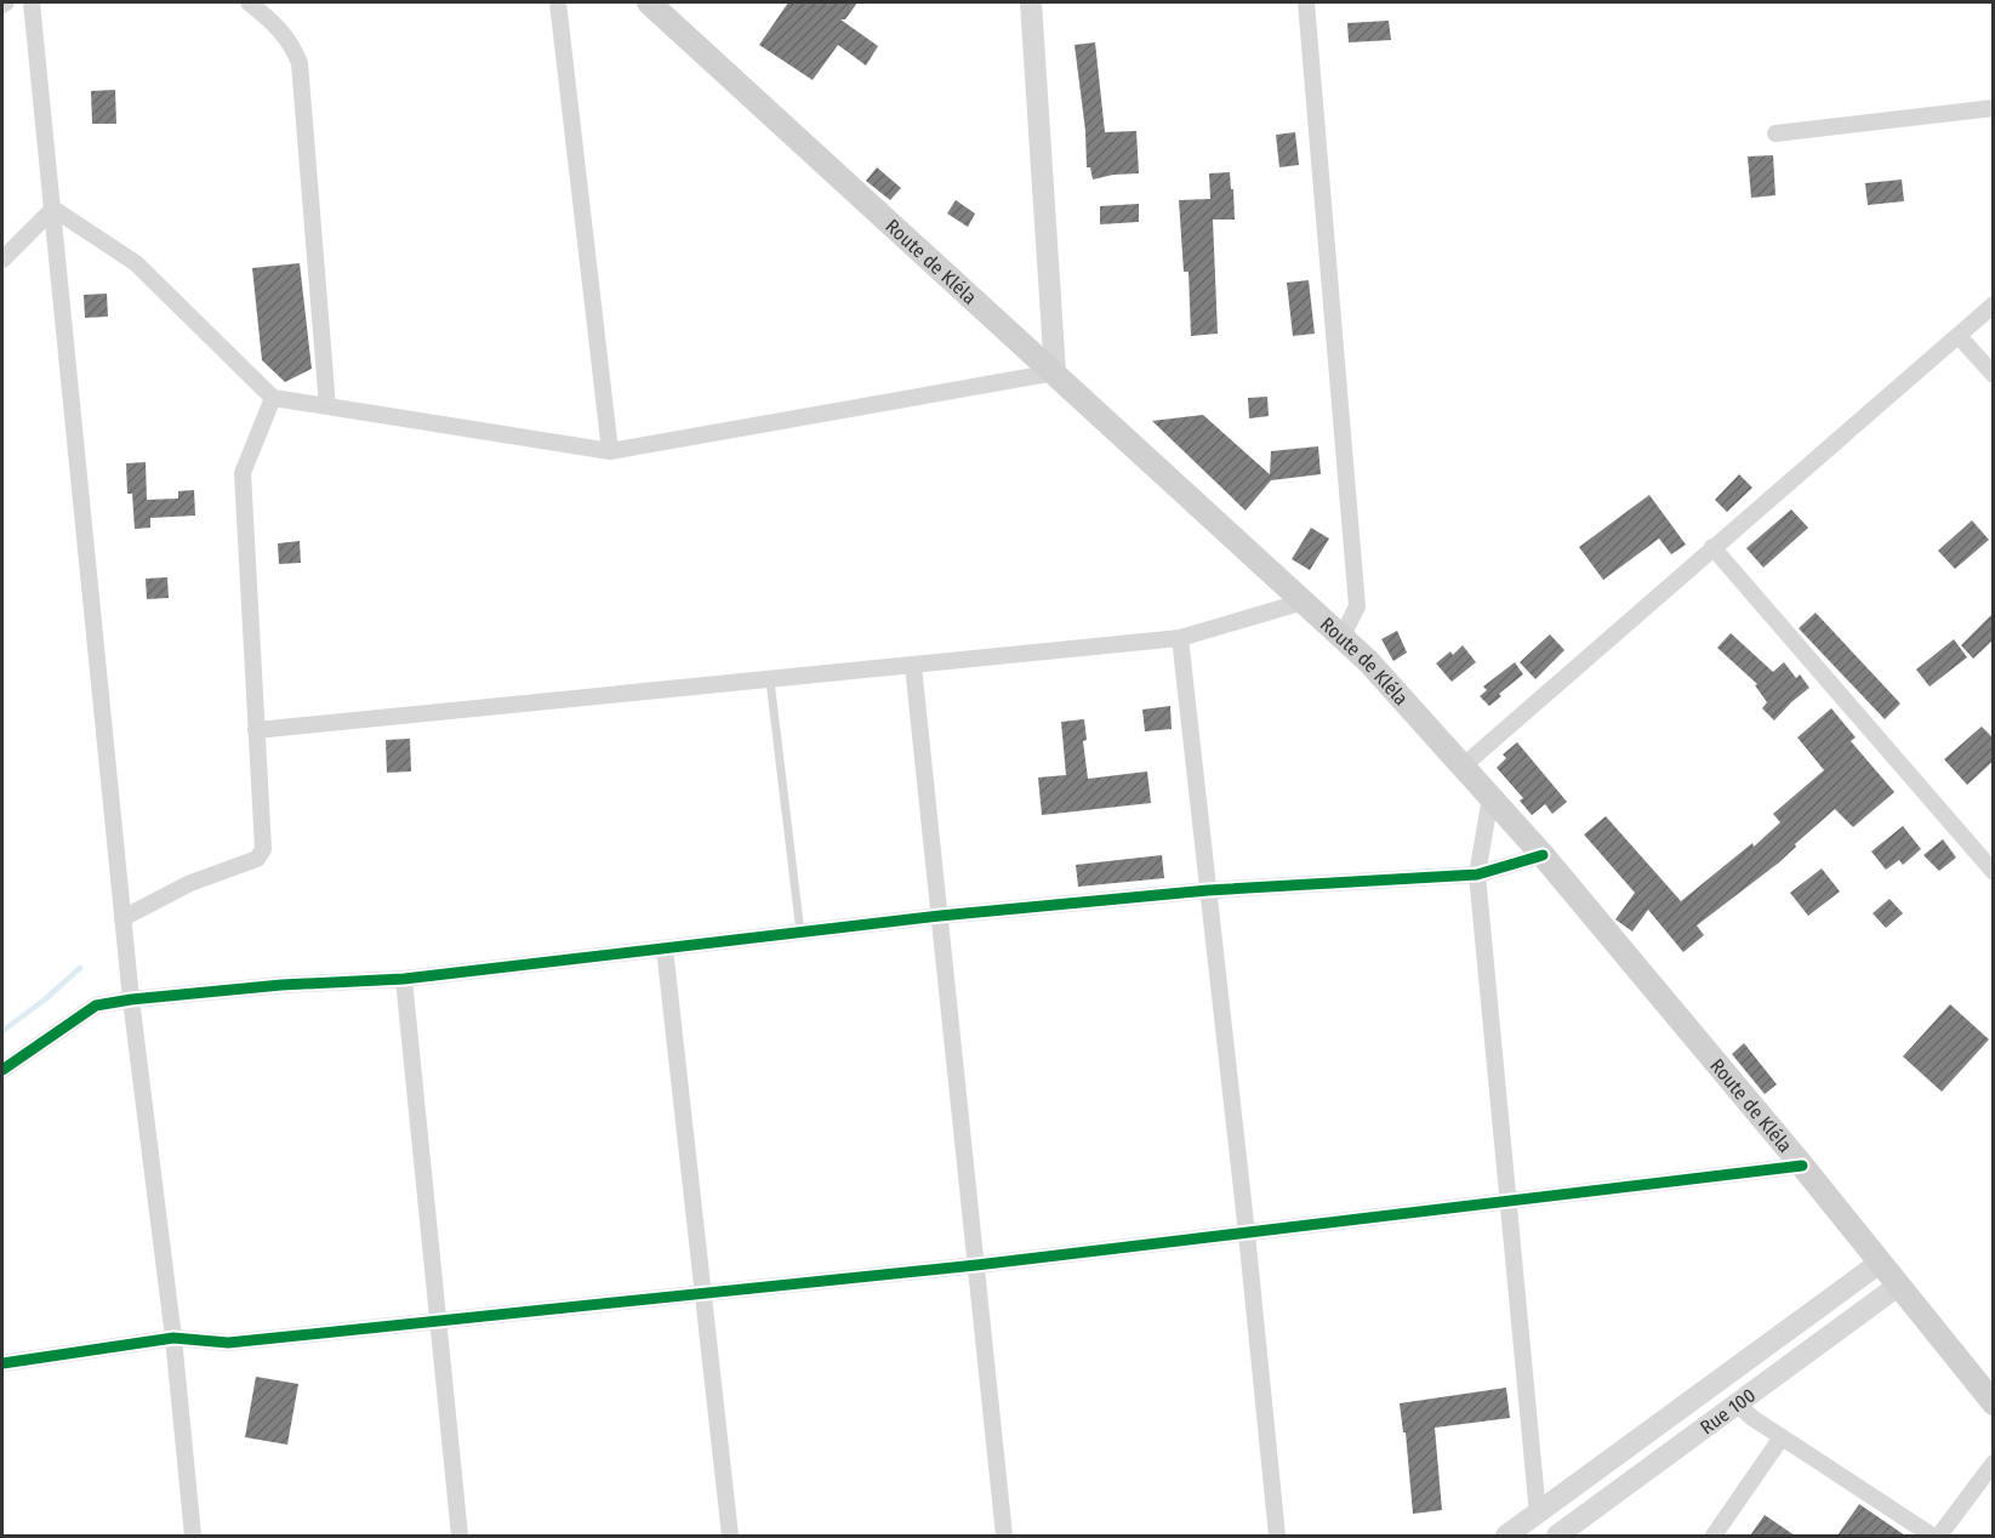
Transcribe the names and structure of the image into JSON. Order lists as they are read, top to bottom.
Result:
{
  "streets": {
    "main road": ["Route de Kléla"],
    "street": ["Rue 100"]
  },
  "crossings": [
    ["Route de Kléla", "Rue 100"]
  ]
}
